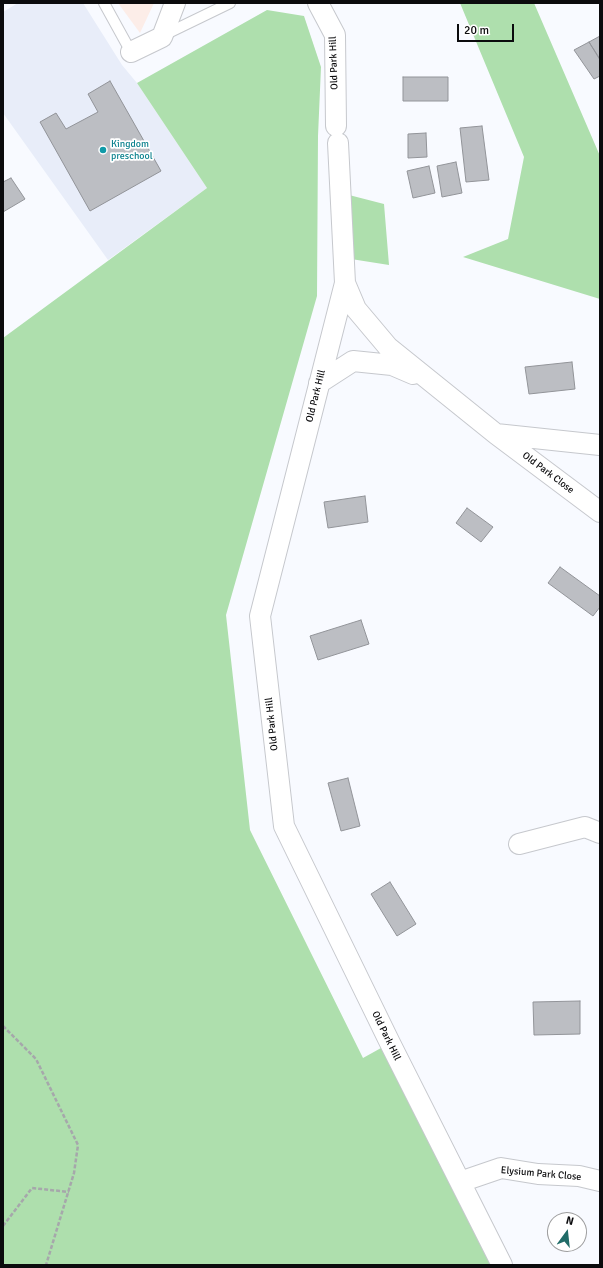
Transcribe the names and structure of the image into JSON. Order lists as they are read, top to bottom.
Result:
{
  "streets": {
    "street": ["Old Park Hill", "Old Park Close", "Elysium Park Close"]
  },
  "crossings": [
    ["Old Park Hill", "Old Park Close"],
    ["Old Park Hill", "Elysium Park Close"]
  ],
  "places": ["Kingdom preschool"],
  "scale_bar": "20 m",
  "north": "top"
}
